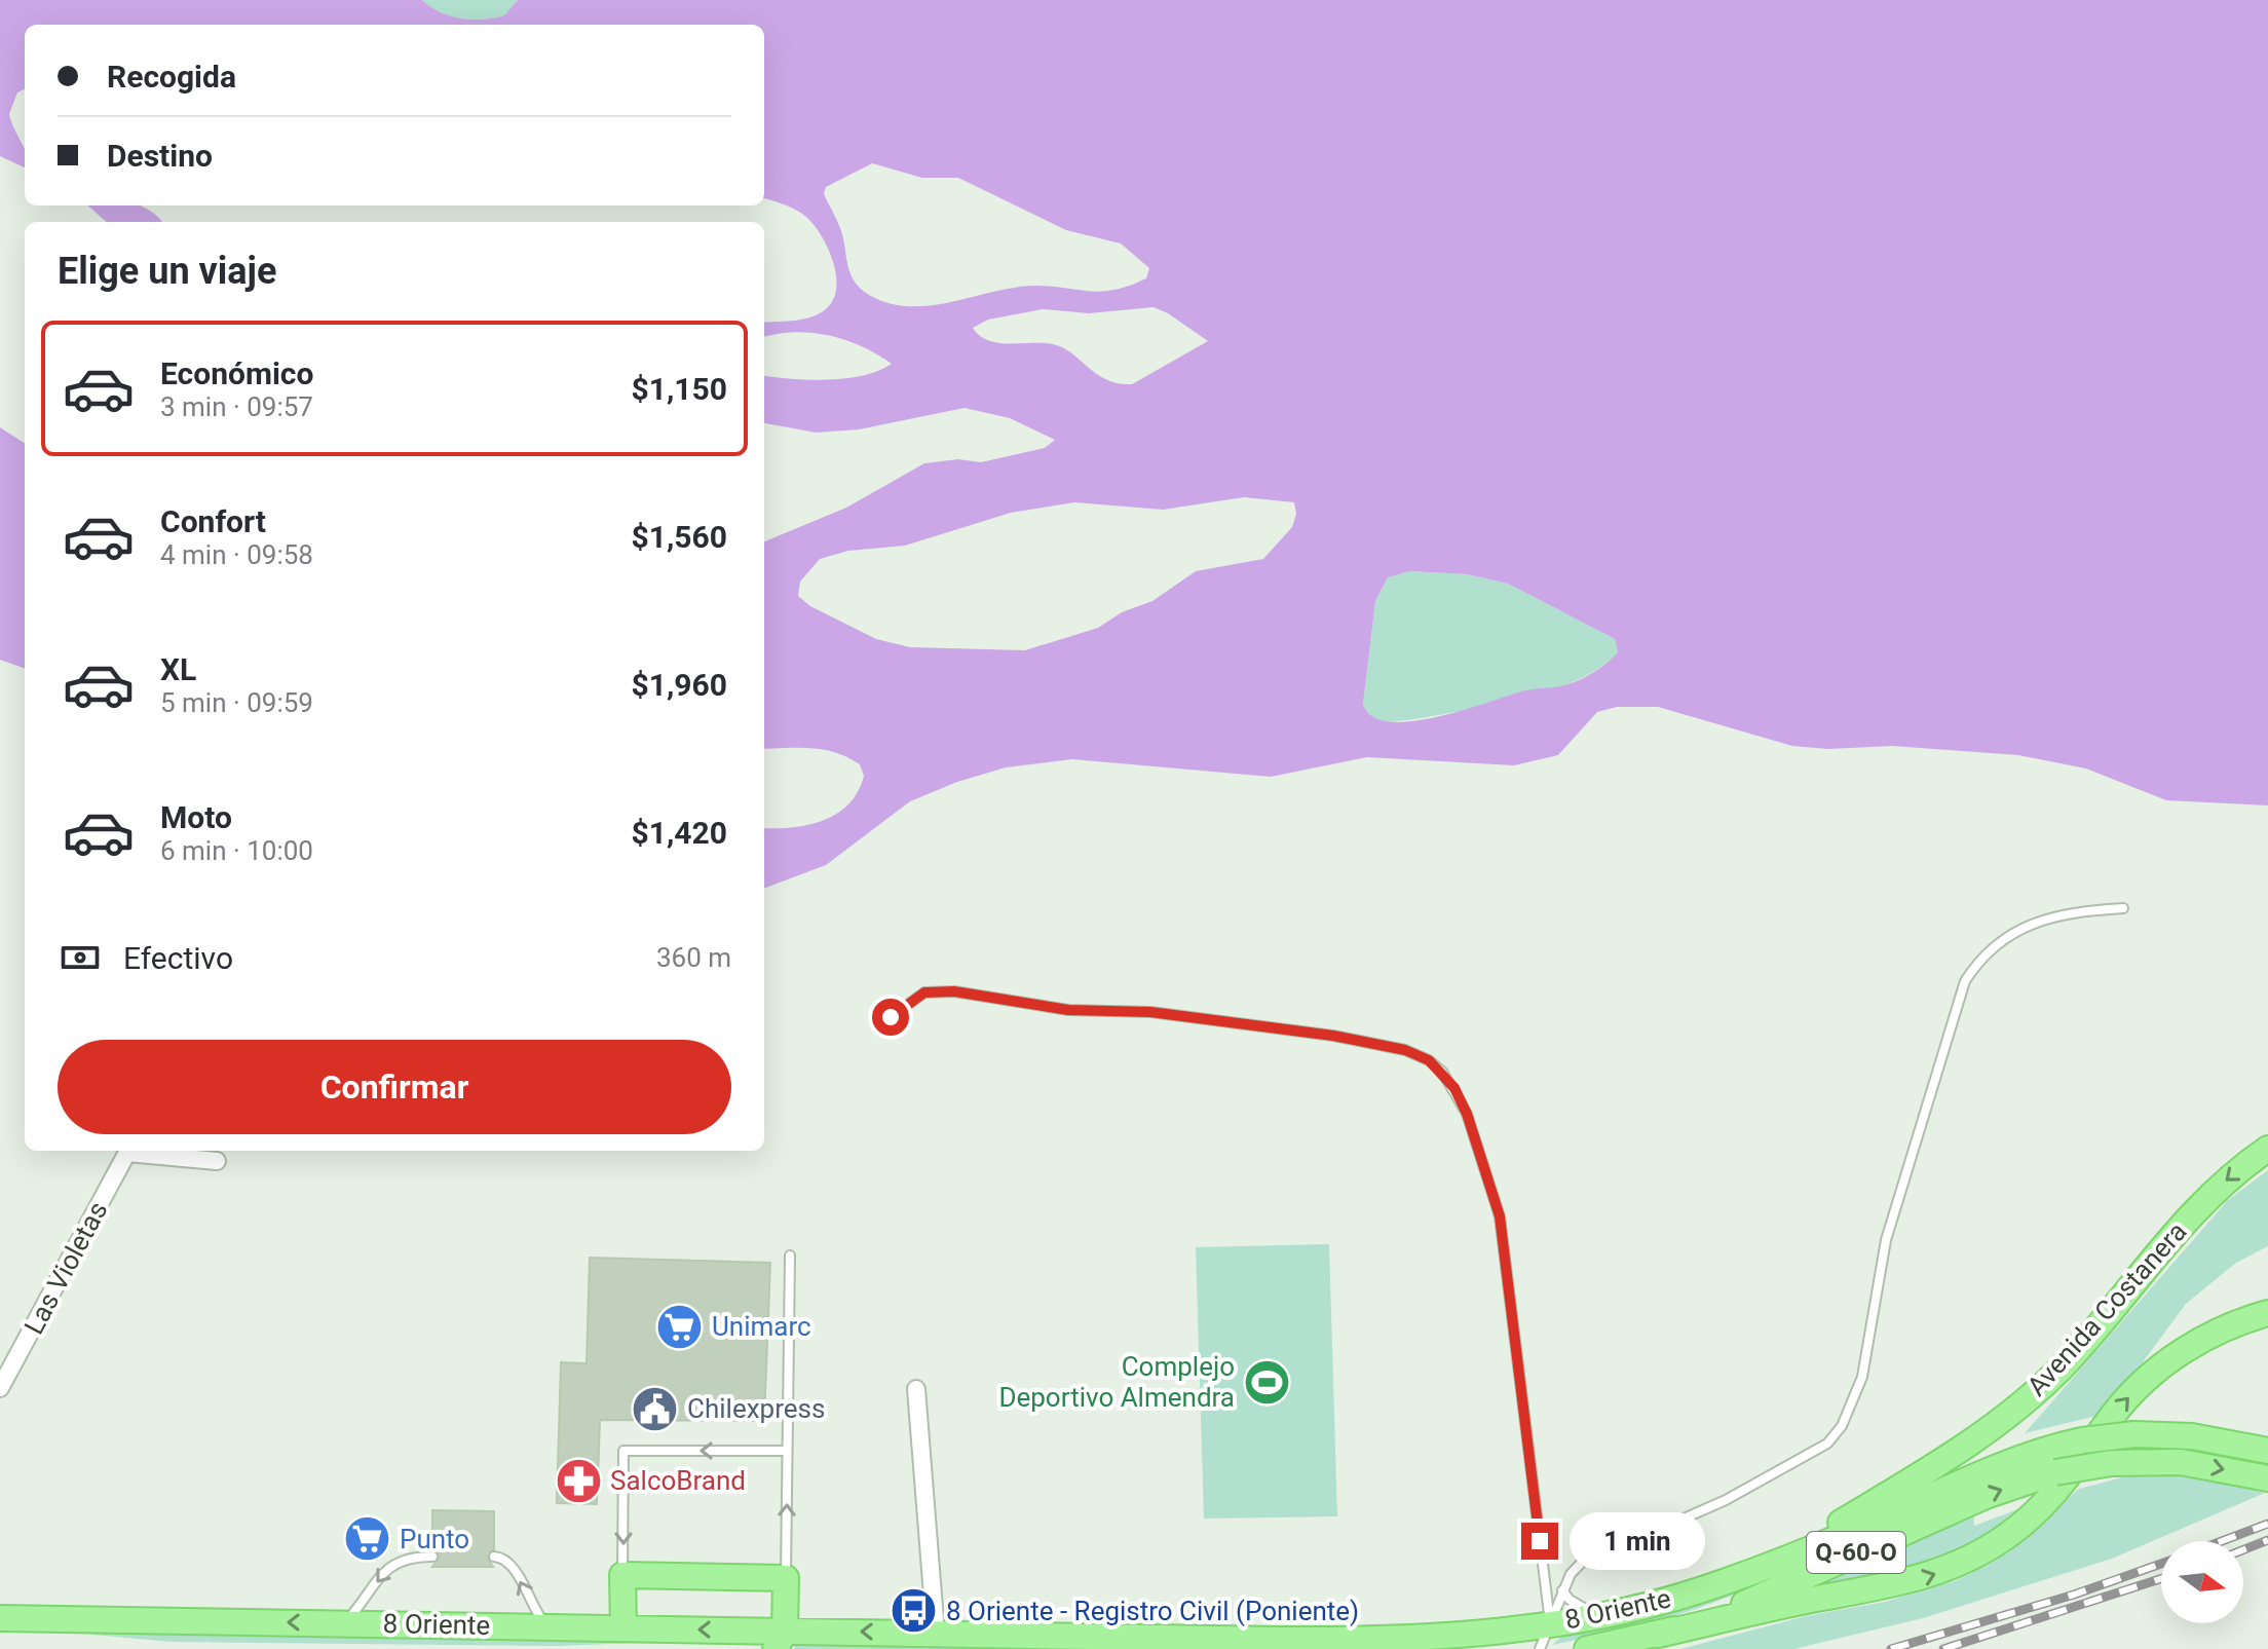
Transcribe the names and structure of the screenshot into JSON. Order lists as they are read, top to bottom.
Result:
{
  "streets": {
    "main road": ["Avenida Costanera", "Q-60-O", "8 Oriente"],
    "street": ["Las Violetas"]
  },
  "crossings": [
    ["Avenida Costanera", "8 Oriente"]
  ],
  "places": {
    "supermarket": ["Unimarc", "Punto"],
    "sports": ["Complejo Deportivo Almendra"],
    "public building": ["Chilexpress"],
    "pharmacy": ["SalcoBrand"],
    "bus stop": ["8 Oriente - Registro Civil (Poniente)"]
  },
  "north": "right",
  "page": {
    "banner": ["Recogida", "Destino"],
    "heading": "Elige un viaje",
    "list": [
      {
        "name": "Económico",
        "note": "3 min · 09:57",
        "value": "$1,150"
      },
      {
        "name": "Confort",
        "note": "4 min · 09:58",
        "value": "$1,560"
      },
      {
        "name": "XL",
        "note": "5 min · 09:59",
        "value": "$1,960"
      },
      {
        "name": "Moto",
        "note": "6 min · 10:00",
        "value": "$1,420"
      }
    ],
    "pay": ["Efectivo", "360 m"],
    "buttons": "Confirmar",
    "bubble": "1 min"
  }
}
